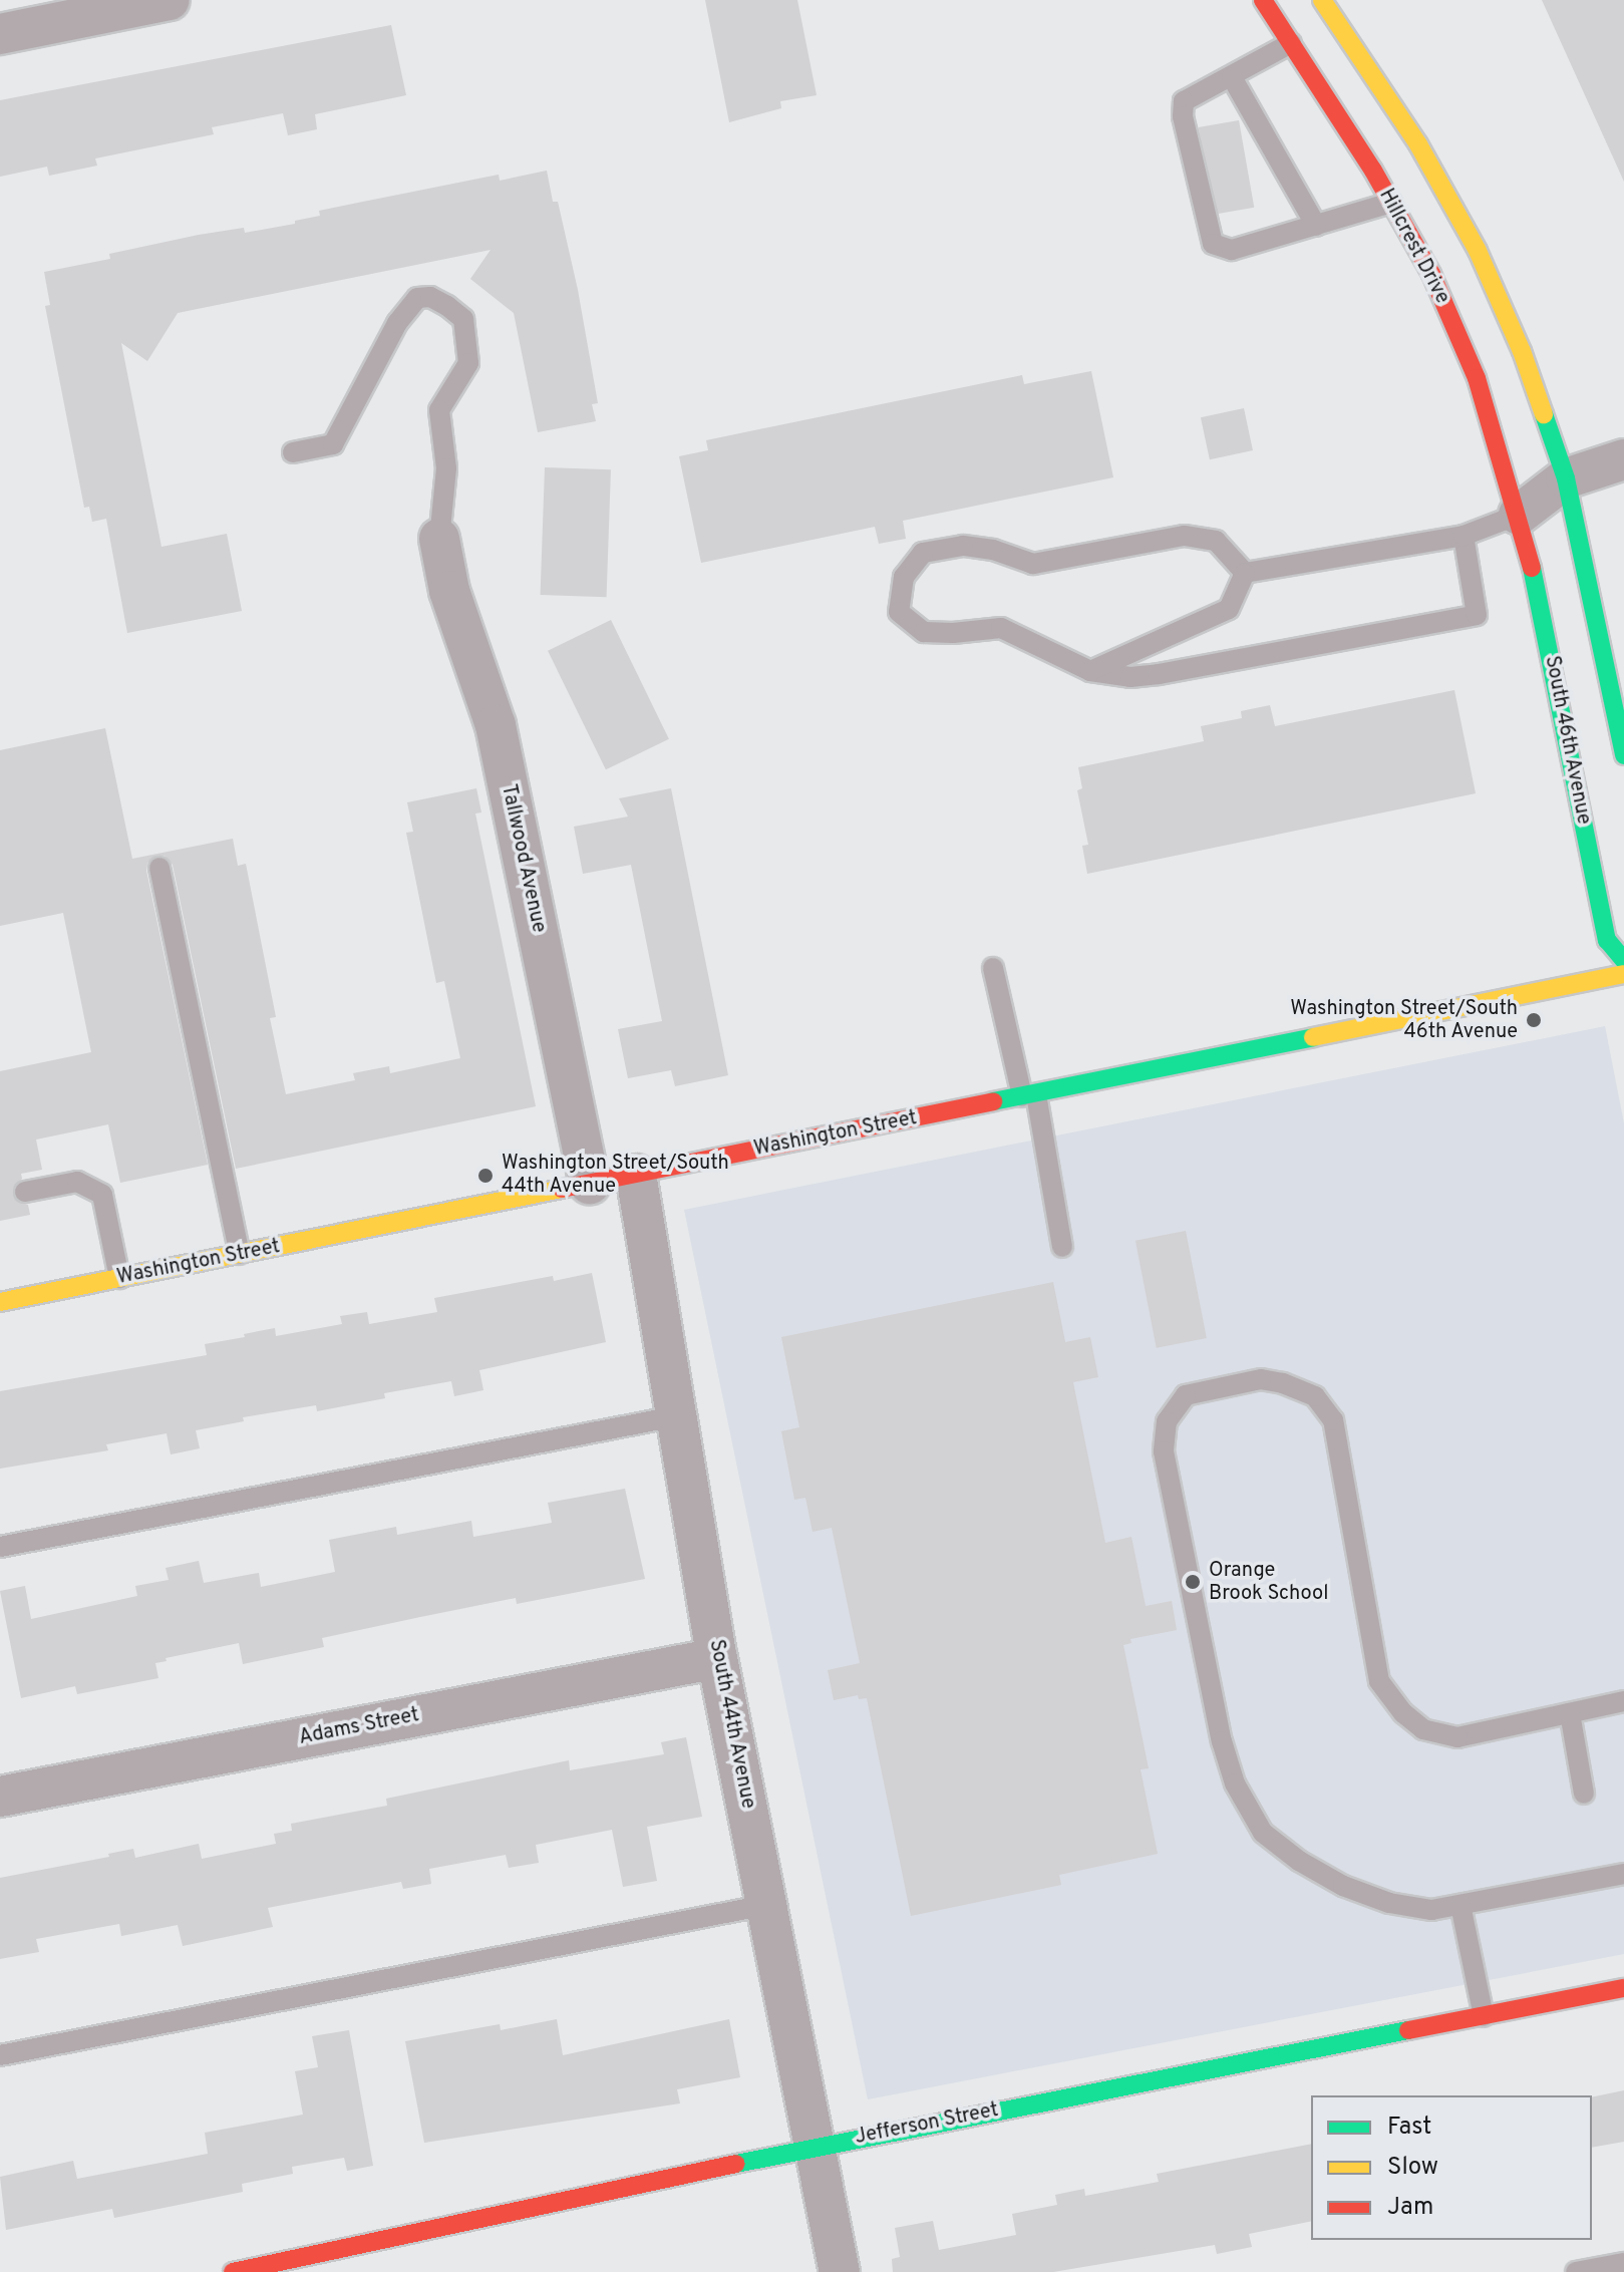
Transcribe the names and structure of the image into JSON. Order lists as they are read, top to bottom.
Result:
{
  "streets": {
    "street": [
      "Hillcrest Drive",
      "South 46th Avenue",
      "Tallwood Avenue",
      "Washington Street",
      "South 44th Avenue",
      "Adams Street",
      "Jefferson Street"
    ]
  },
  "crossings": [
    ["Hillcrest Drive", "South 46th Avenue"],
    ["Tallwood Avenue", "Washington Street"],
    ["Washington Street", "South 44th Avenue"],
    ["South 44th Avenue", "Adams Street"],
    ["South 44th Avenue", "Jefferson Street"]
  ],
  "places": ["Washington Street/South 46th Avenue", "Washington Street/South 44th Avenue", "Orange Brook School"],
  "legend": ["Fast", "Slow", "Jam"]
}
